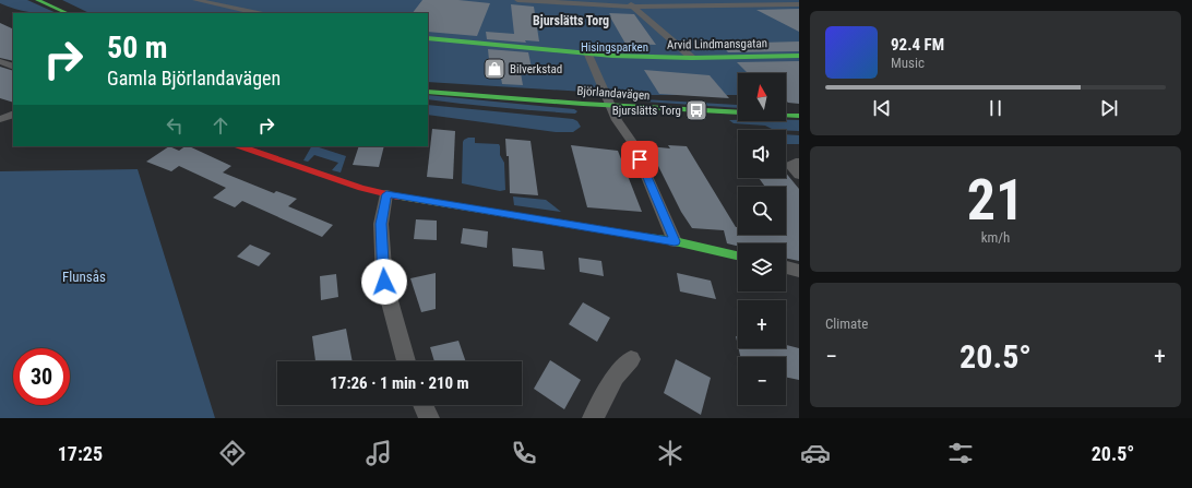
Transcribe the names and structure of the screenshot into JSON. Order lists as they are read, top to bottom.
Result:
{
  "streets": {
    "street": ["Arvid Lindmansgatan", "Björlandavägen"]
  },
  "districts": ["Bjurslätts Torg"],
  "parks": ["Hisingsparken", "Flunsås"],
  "places": {
    "shop": ["Bilverkstad"],
    "bus stop": ["Bjurslätts Torg"]
  },
  "north": "top",
  "page": {
    "turn": ["50 m", "Gamla Björlandavägen"],
    "song": ["92.4 FM", "Music"],
    "map_buttons": ["+", "−"],
    "tile": [
      ["21", "km/h"],
      "Climate"
    ],
    "heat": ["−", "20.5°", "+"],
    "limit": "30",
    "trip": "17:26 · 1 min · 210 m",
    "tabs": ["17:25", "20.5°"]
  }
}
